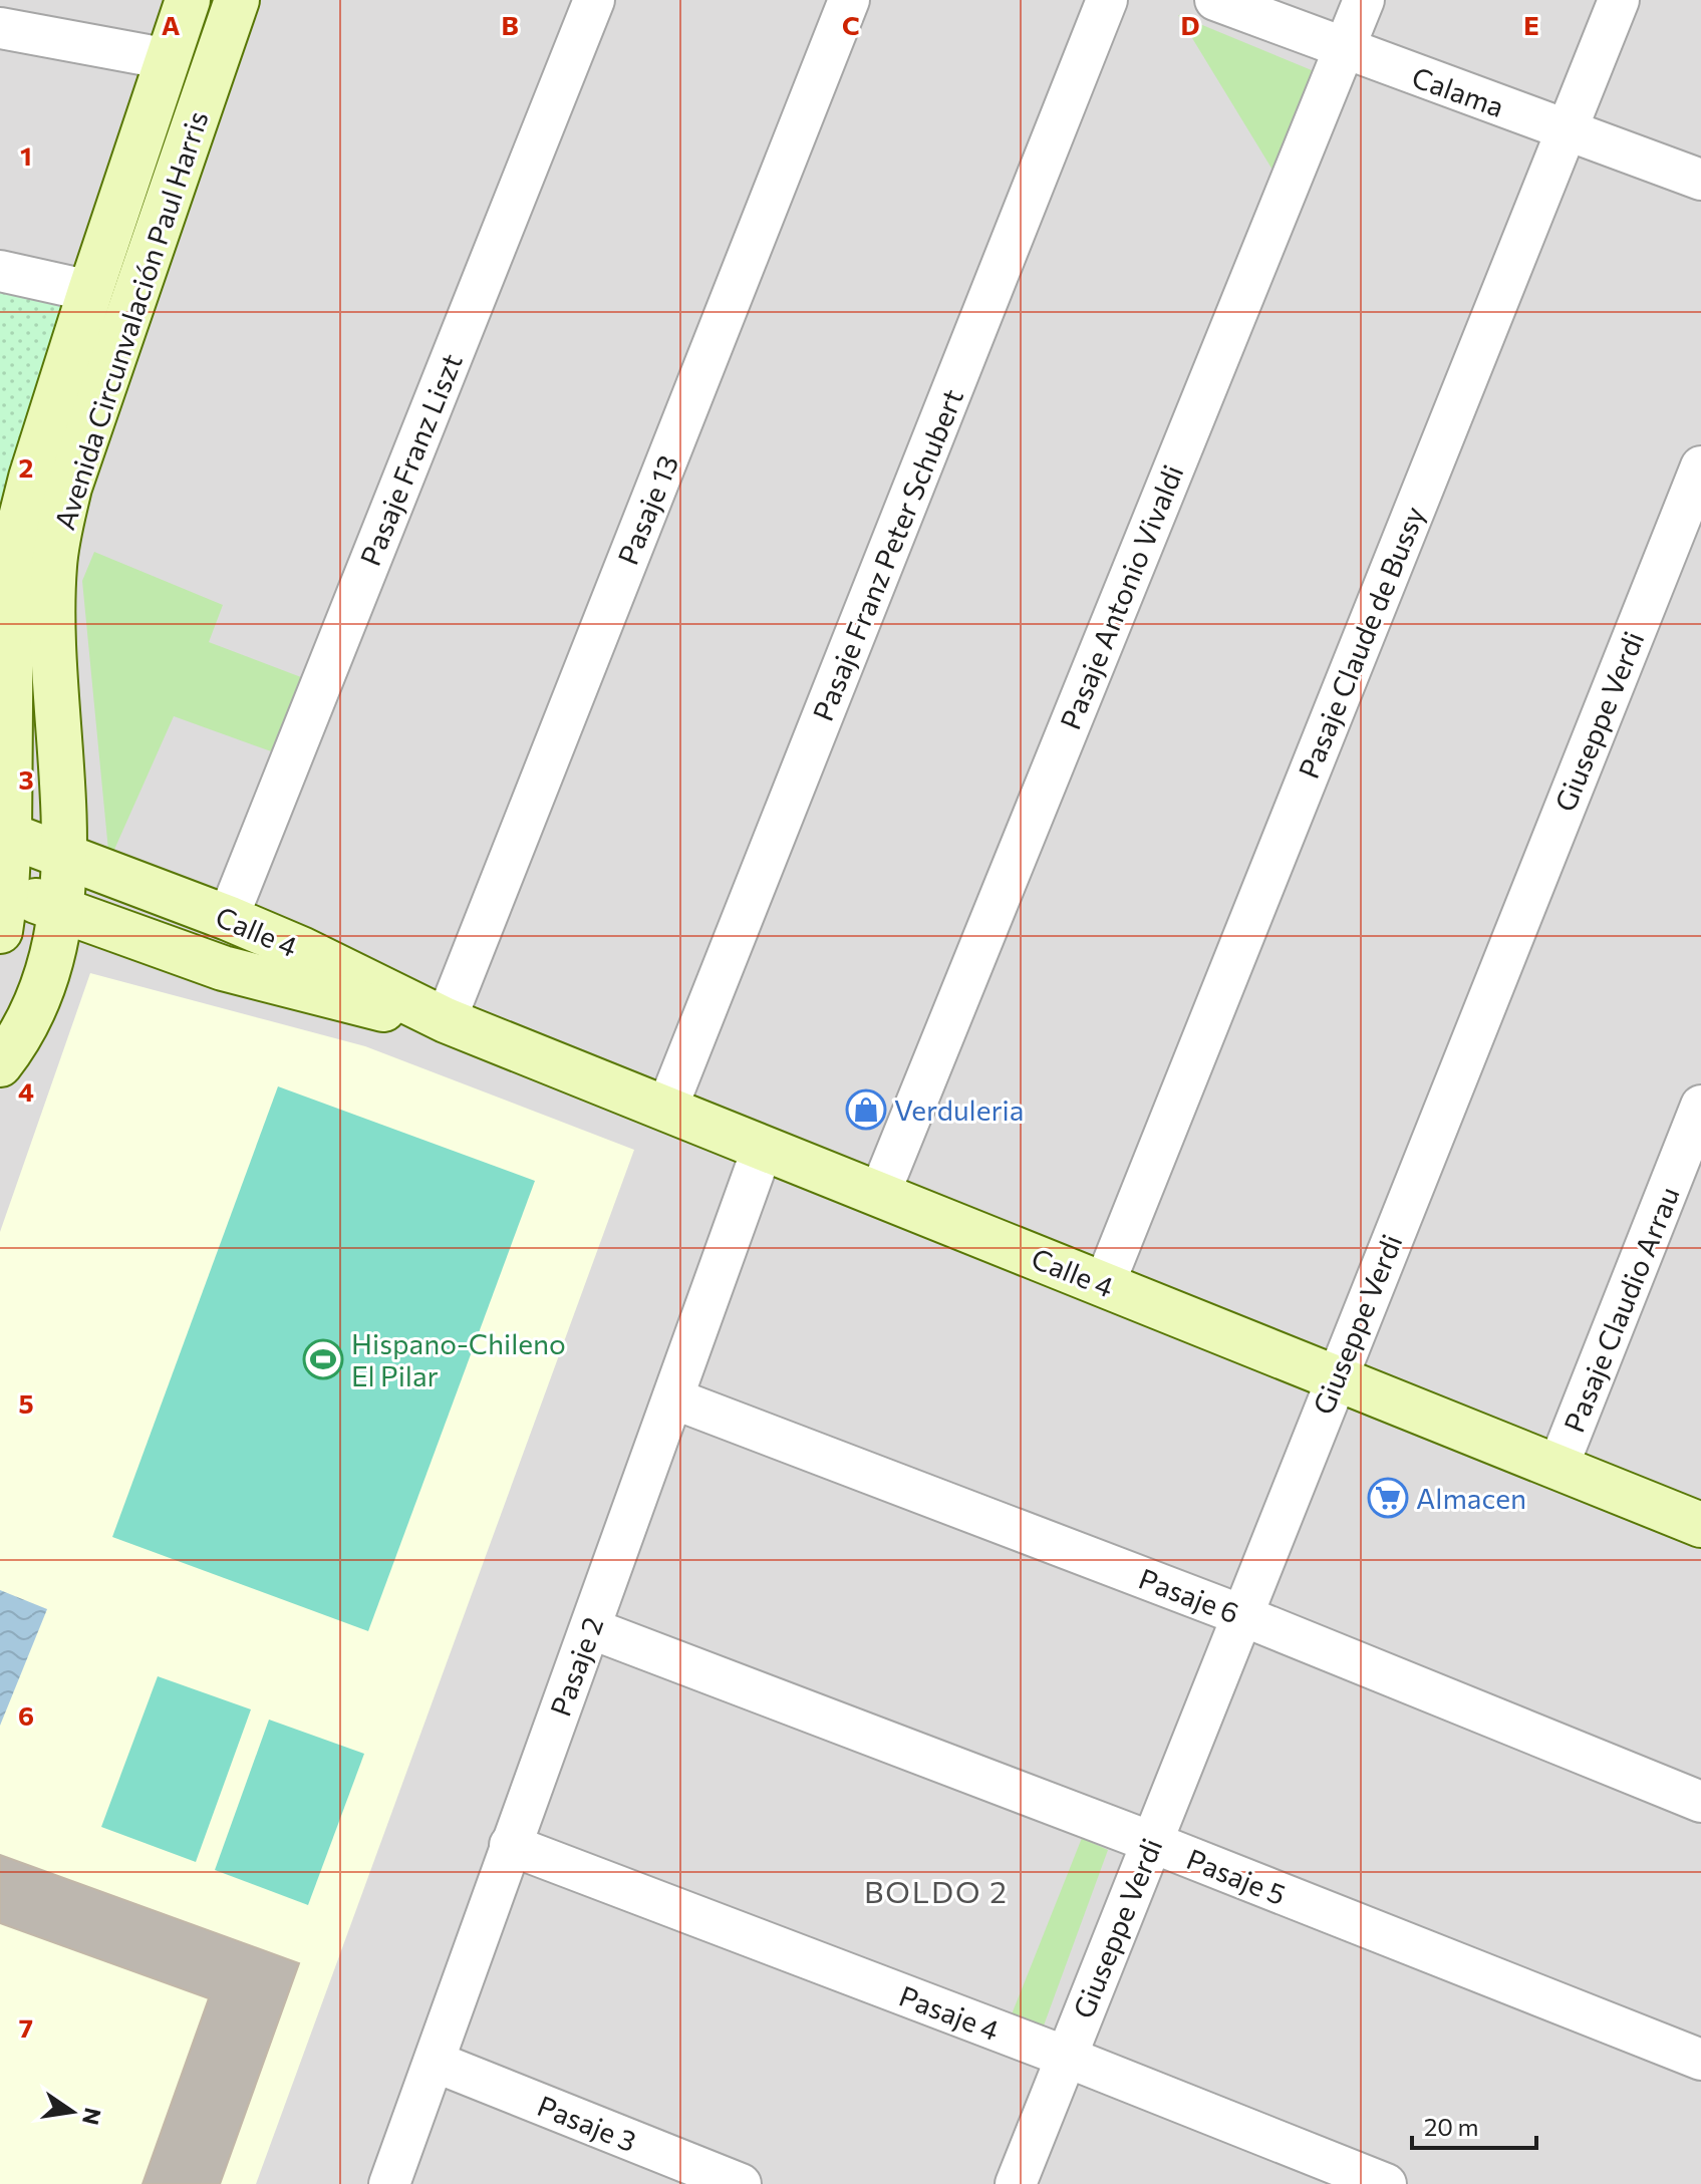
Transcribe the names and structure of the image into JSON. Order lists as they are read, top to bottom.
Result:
{
  "streets": {
    "street": [
      "Calama",
      "Avenida Circunvalación Paul Harris",
      "Pasaje Franz Liszt",
      "Pasaje 13",
      "Pasaje Franz Peter Schubert",
      "Pasaje Antonio Vivaldi",
      "Pasaje Claude de Bussy",
      "Giuseppe Verdi",
      "Calle 4",
      "Pasaje Claudio Arrau",
      "Pasaje 6",
      "Pasaje 2",
      "Pasaje 5",
      "Pasaje 4",
      "Pasaje 3"
    ]
  },
  "crossings": [
    ["Calama", "Pasaje Antonio Vivaldi"],
    ["Calama", "Pasaje Claude de Bussy"],
    ["Avenida Circunvalación Paul Harris", "Calle 4"],
    ["Pasaje Franz Liszt", "Calle 4"],
    ["Pasaje 13", "Calle 4"],
    ["Pasaje Franz Peter Schubert", "Calle 4"],
    ["Pasaje Antonio Vivaldi", "Calle 4"],
    ["Pasaje Claude de Bussy", "Calle 4"],
    ["Giuseppe Verdi", "Calle 4"],
    ["Giuseppe Verdi", "Pasaje 6"],
    ["Giuseppe Verdi", "Pasaje 5"],
    ["Giuseppe Verdi", "Pasaje 4"],
    ["Calle 4", "Pasaje Claudio Arrau"],
    ["Calle 4", "Pasaje 2"],
    ["Pasaje 6", "Pasaje 2"],
    ["Pasaje 2", "Pasaje 5"],
    ["Pasaje 2", "Pasaje 4"],
    ["Pasaje 2", "Pasaje 3"]
  ],
  "districts": ["BOLDO 2"],
  "places": {
    "shop": ["Verduleria"],
    "sports": ["Hispano-Chileno El Pilar"],
    "supermarket": ["Almacen"]
  },
  "scale_bar": "20 m",
  "north": "right",
  "grid": {
    "columns": [
      "A",
      "B",
      "C",
      "D",
      "E"
    ],
    "rows": [
      "1",
      "2",
      "3",
      "4",
      "5",
      "6",
      "7"
    ]
  }
}
